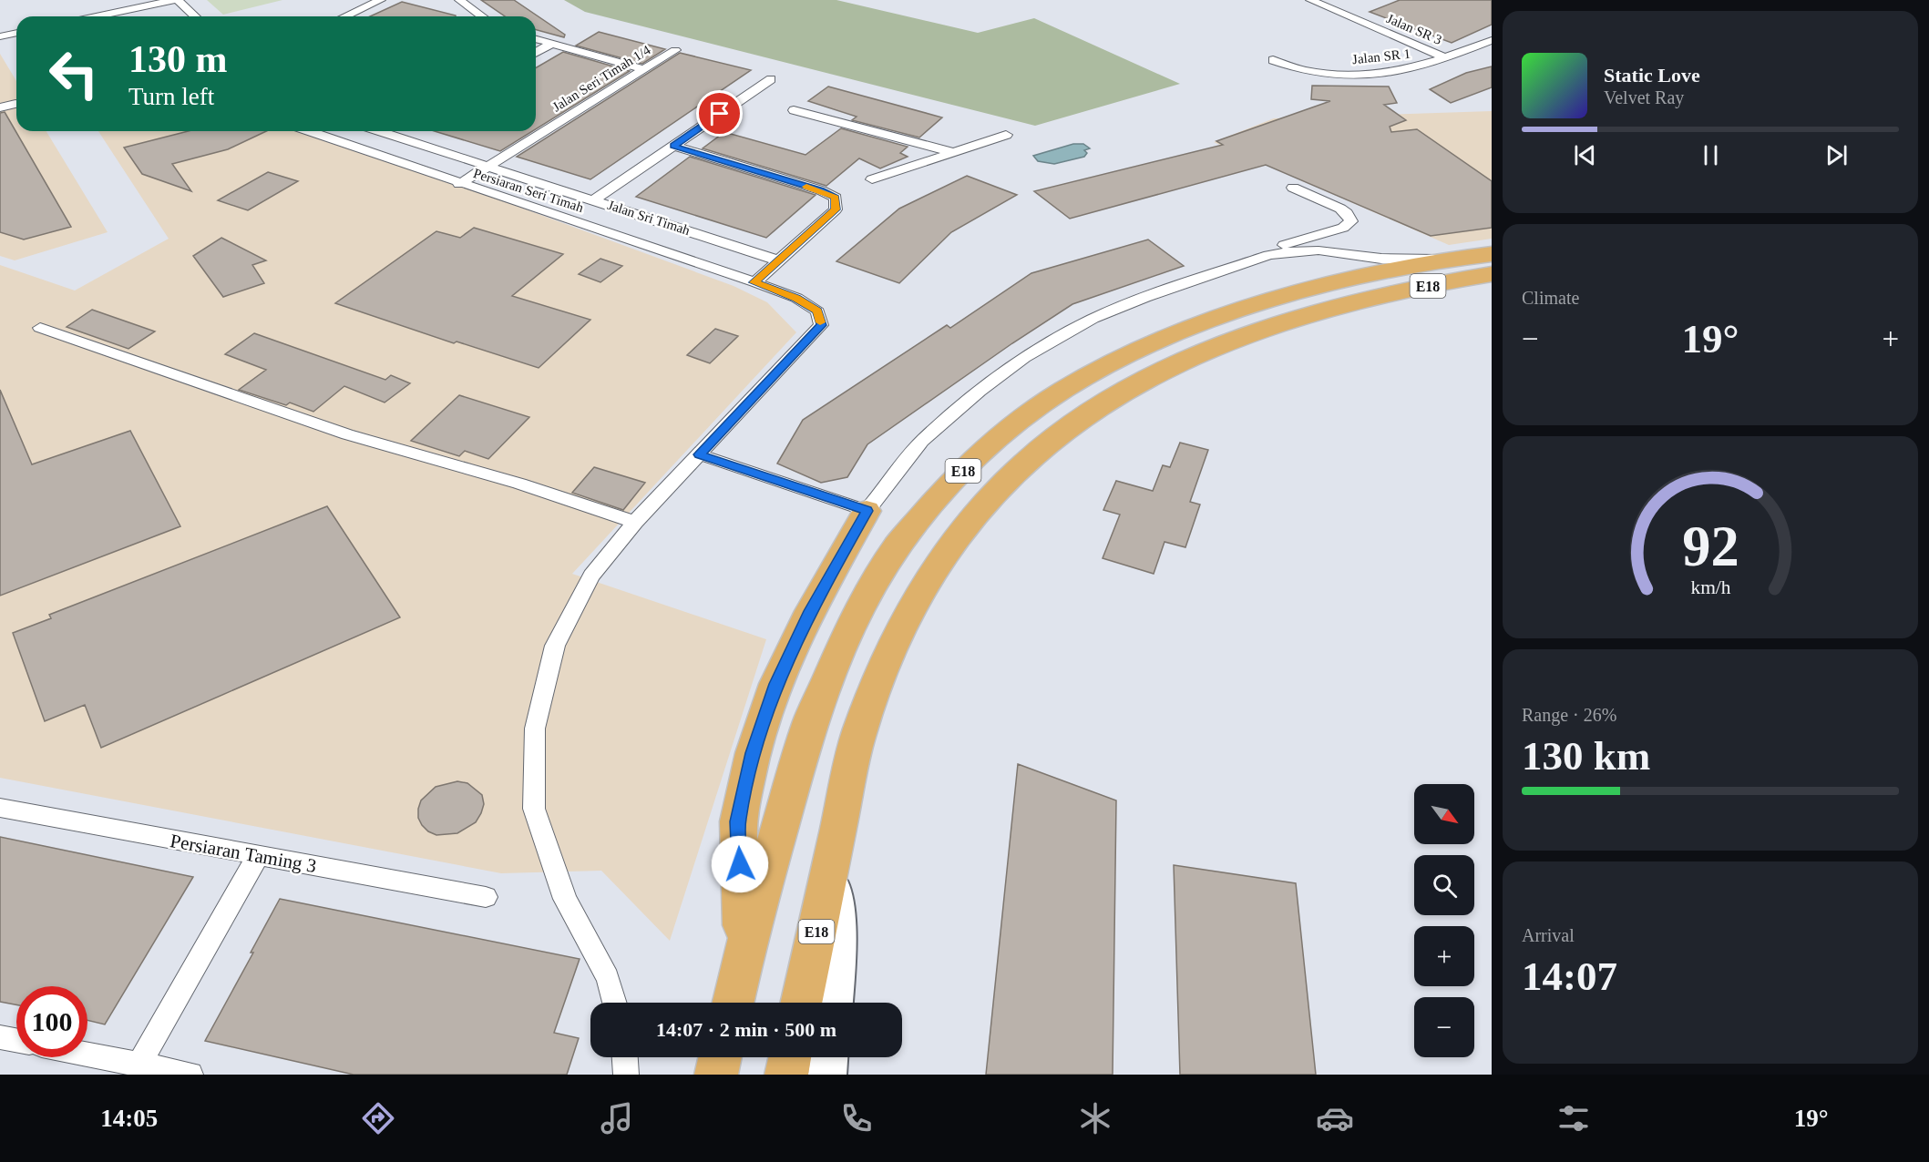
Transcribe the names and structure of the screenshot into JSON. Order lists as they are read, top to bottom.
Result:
{
  "streets": {
    "highway": ["E18"],
    "street": [
      "Jalan SR 3",
      "Jalan SR 1",
      "Jalan Seri Timah 1/4",
      "Persiaran Seri Timah",
      "Jalan Sri Timah",
      "Persiaran Taming 3"
    ]
  },
  "crossings": [
    ["Jalan SR 3", "Jalan SR 1"],
    ["Jalan Seri Timah 1/4", "Persiaran Seri Timah"],
    ["Jalan Seri Timah 1/4", "Jalan Sri Timah"]
  ],
  "north": "bottom right",
  "page": {
    "turn": ["130 m", "Turn left"],
    "song": ["Static Love", "Velvet Ray"],
    "tile": [
      "Climate",
      ["Range · 26%", "130 km"],
      ["Arrival", "14:07"]
    ],
    "heat": ["−", "19°", "+"],
    "map_buttons": ["+", "−"],
    "limit": "100",
    "trip": "14:07 · 2 min · 500 m",
    "tabs": ["14:05", "19°"],
    "gauge": ["92", "km/h"]
  }
}
